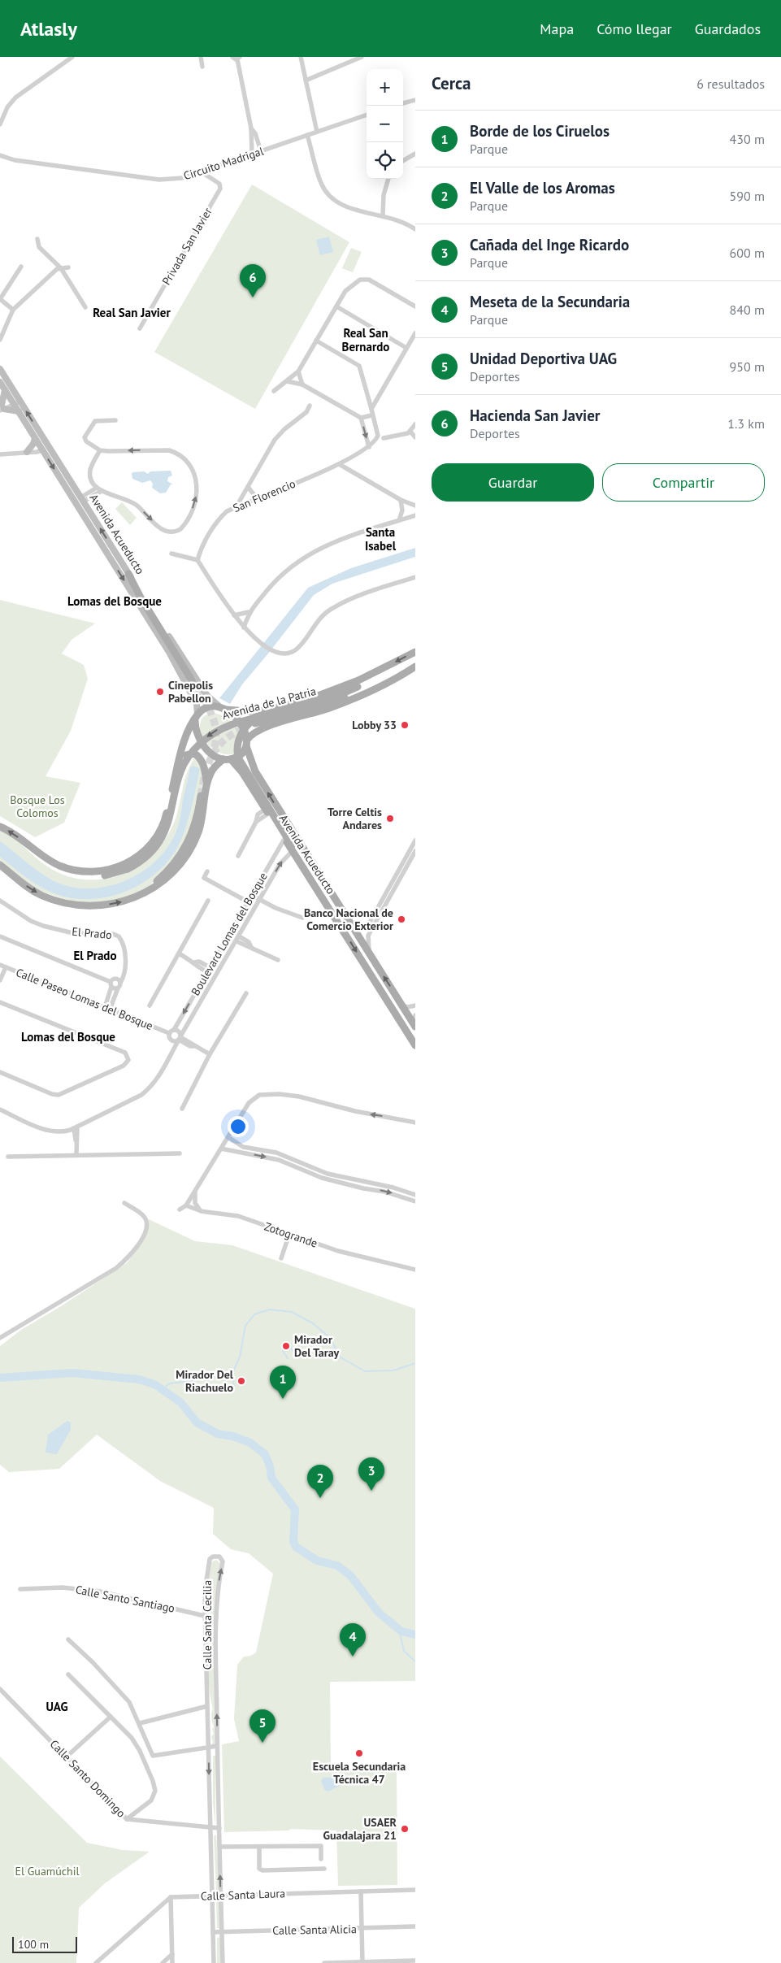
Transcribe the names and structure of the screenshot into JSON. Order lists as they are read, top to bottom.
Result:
{
  "streets": {
    "main road": ["Avenida Acueducto", "Avenida de la Patria"],
    "street": [
      "Circuito Madrigal",
      "Privada San Javier",
      "San Florencio",
      "El Prado",
      "Boulevard Lomas del Bosque",
      "Calle Paseo Lomas del Bosque",
      "Zotogrande",
      "Calle Santo Santiago",
      "Calle Santa Cecilia",
      "Calle Santo Domingo",
      "Calle Santa Laura",
      "Calle Santa Alicia"
    ]
  },
  "crossings": [
    ["Circuito Madrigal", "Privada San Javier"],
    ["Avenida Acueducto", "Avenida de la Patria"],
    ["Avenida Acueducto", "Boulevard Lomas del Bosque"],
    ["Boulevard Lomas del Bosque", "Calle Paseo Lomas del Bosque"],
    ["Calle Santo Santiago", "Calle Santa Cecilia"],
    ["Calle Santa Cecilia", "Calle Santo Domingo"],
    ["Calle Santa Cecilia", "Calle Santa Laura"],
    ["Calle Santa Cecilia", "Calle Santa Alicia"]
  ],
  "districts": [
    "Real San Javier",
    "Real San Bernardo",
    "Santa Isabel",
    "Lomas del Bosque",
    "El Prado",
    "Lomas del Bosque",
    "UAG"
  ],
  "parks": ["Bosque Los Colomos", "El Guamúchil"],
  "places": [
    "Cinepolis Pabellon",
    "Lobby 33",
    "Torre Celtis Andares",
    "Banco Nacional de Comercio Exterior",
    "Mirador Del Taray",
    "Mirador Del Riachuelo",
    "Escuela Secundaria Técnica 47",
    "USAER Guadalajara 21"
  ],
  "scale_bar": "100 m",
  "page": {
    "header": "Atlasly",
    "nav": ["Mapa", "Cómo llegar", "Guardados"],
    "heading": ["Cerca", "6 resultados"],
    "map_buttons": ["+", "−"],
    "list": [
      {
        "mark": "1",
        "name": "Borde de los Ciruelos",
        "note": "Parque",
        "value": "430 m"
      },
      {
        "mark": "2",
        "name": "El Valle de los Aromas",
        "note": "Parque",
        "value": "590 m"
      },
      {
        "mark": "3",
        "name": "Cañada del Inge Ricardo",
        "note": "Parque",
        "value": "600 m"
      },
      {
        "mark": "4",
        "name": "Meseta de la Secundaria",
        "note": "Parque",
        "value": "840 m"
      },
      {
        "mark": "5",
        "name": "Unidad Deportiva UAG",
        "note": "Deportes",
        "value": "950 m"
      },
      {
        "mark": "6",
        "name": "Hacienda San Javier",
        "note": "Deportes",
        "value": "1.3 km"
      }
    ],
    "pins": [
      "6",
      "1",
      "3",
      "2",
      "4",
      "5"
    ],
    "buttons": ["Guardar", "Compartir"],
    "scale": "100 m"
  }
}
